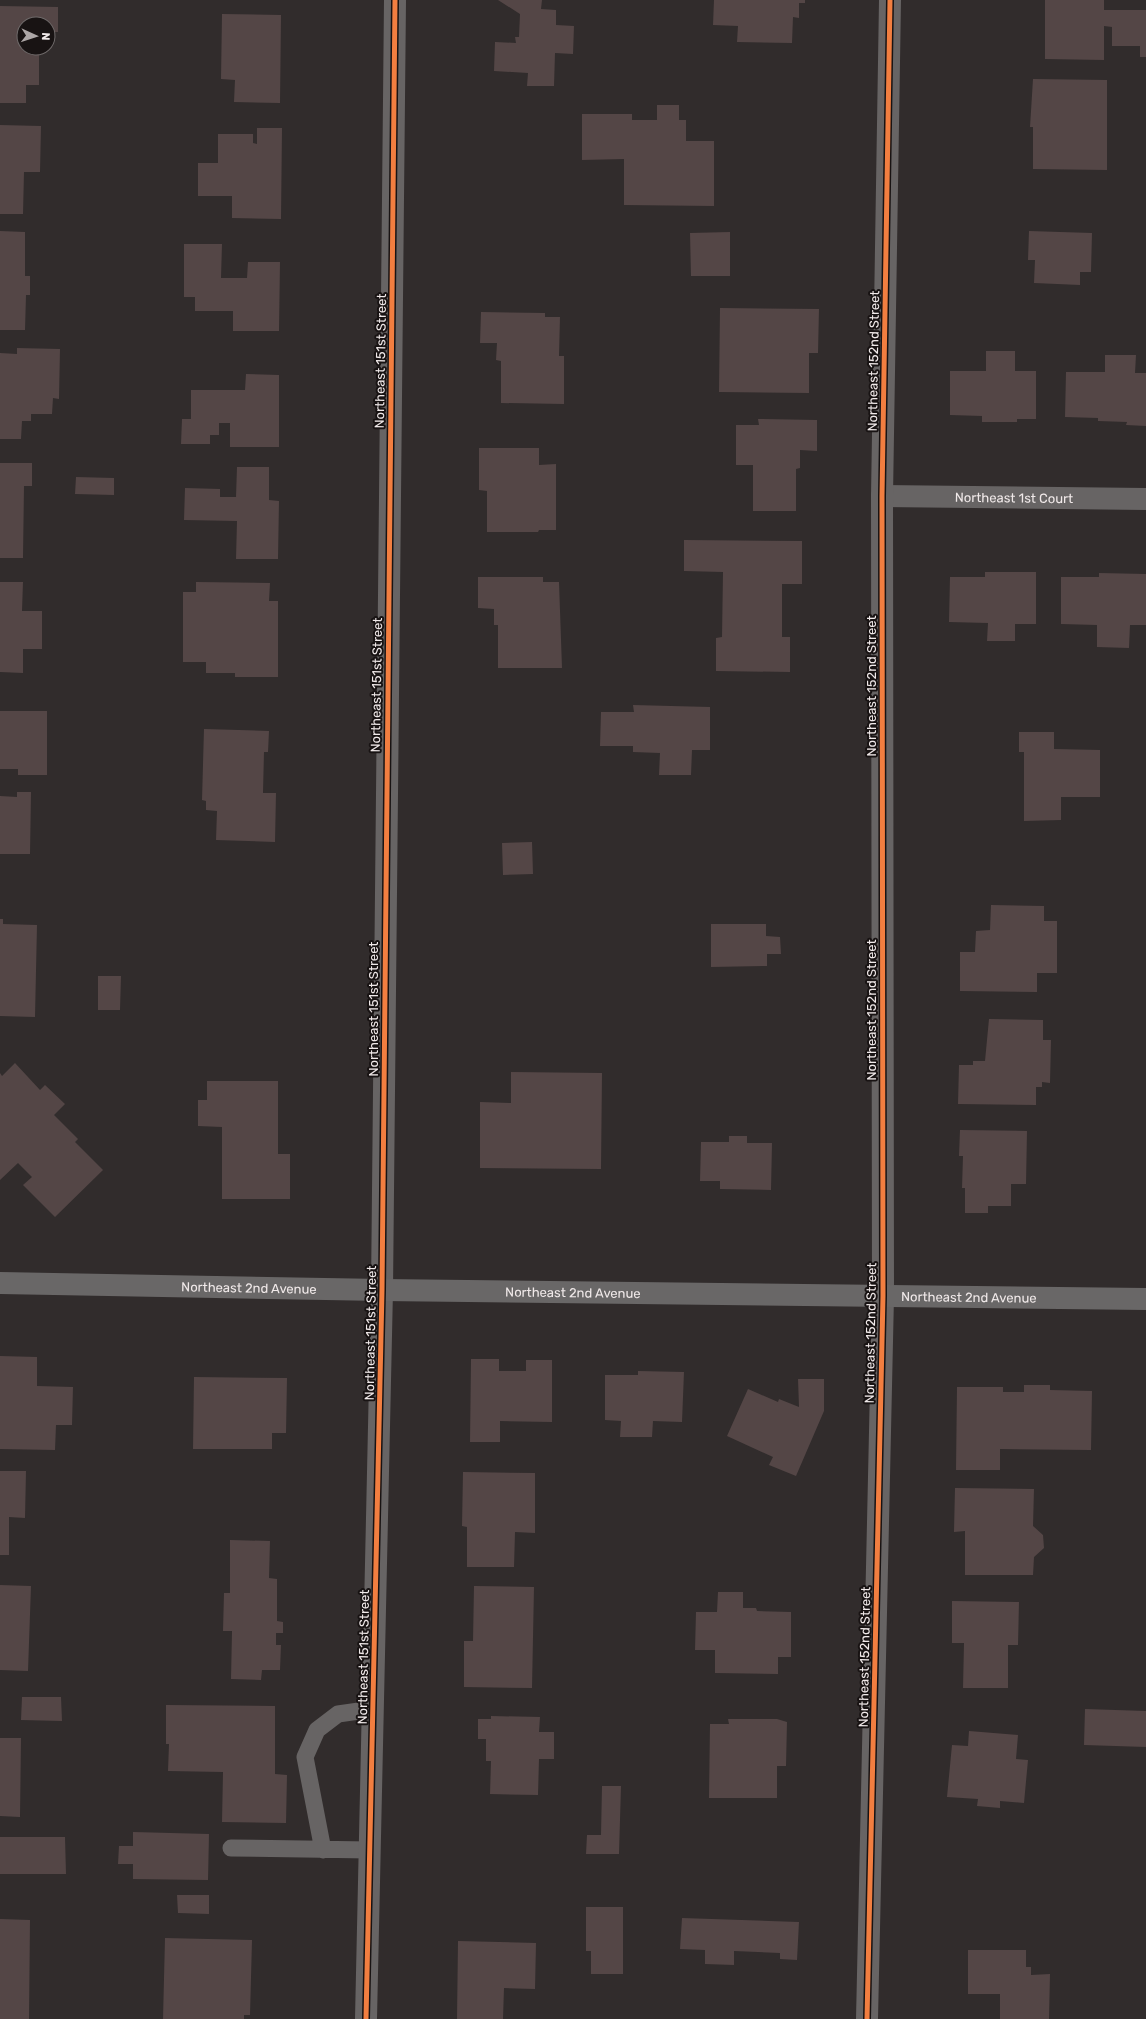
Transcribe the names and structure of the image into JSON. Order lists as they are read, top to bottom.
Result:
{
  "streets": {
    "street": [
      "Northeast 151st Street",
      "Northeast 152nd Street",
      "Northeast 1st Court",
      "Northeast 2nd Avenue"
    ]
  },
  "crossings": [
    ["Northeast 151st Street", "Northeast 2nd Avenue"],
    ["Northeast 152nd Street", "Northeast 1st Court"],
    ["Northeast 152nd Street", "Northeast 2nd Avenue"]
  ],
  "north": "right"
}
